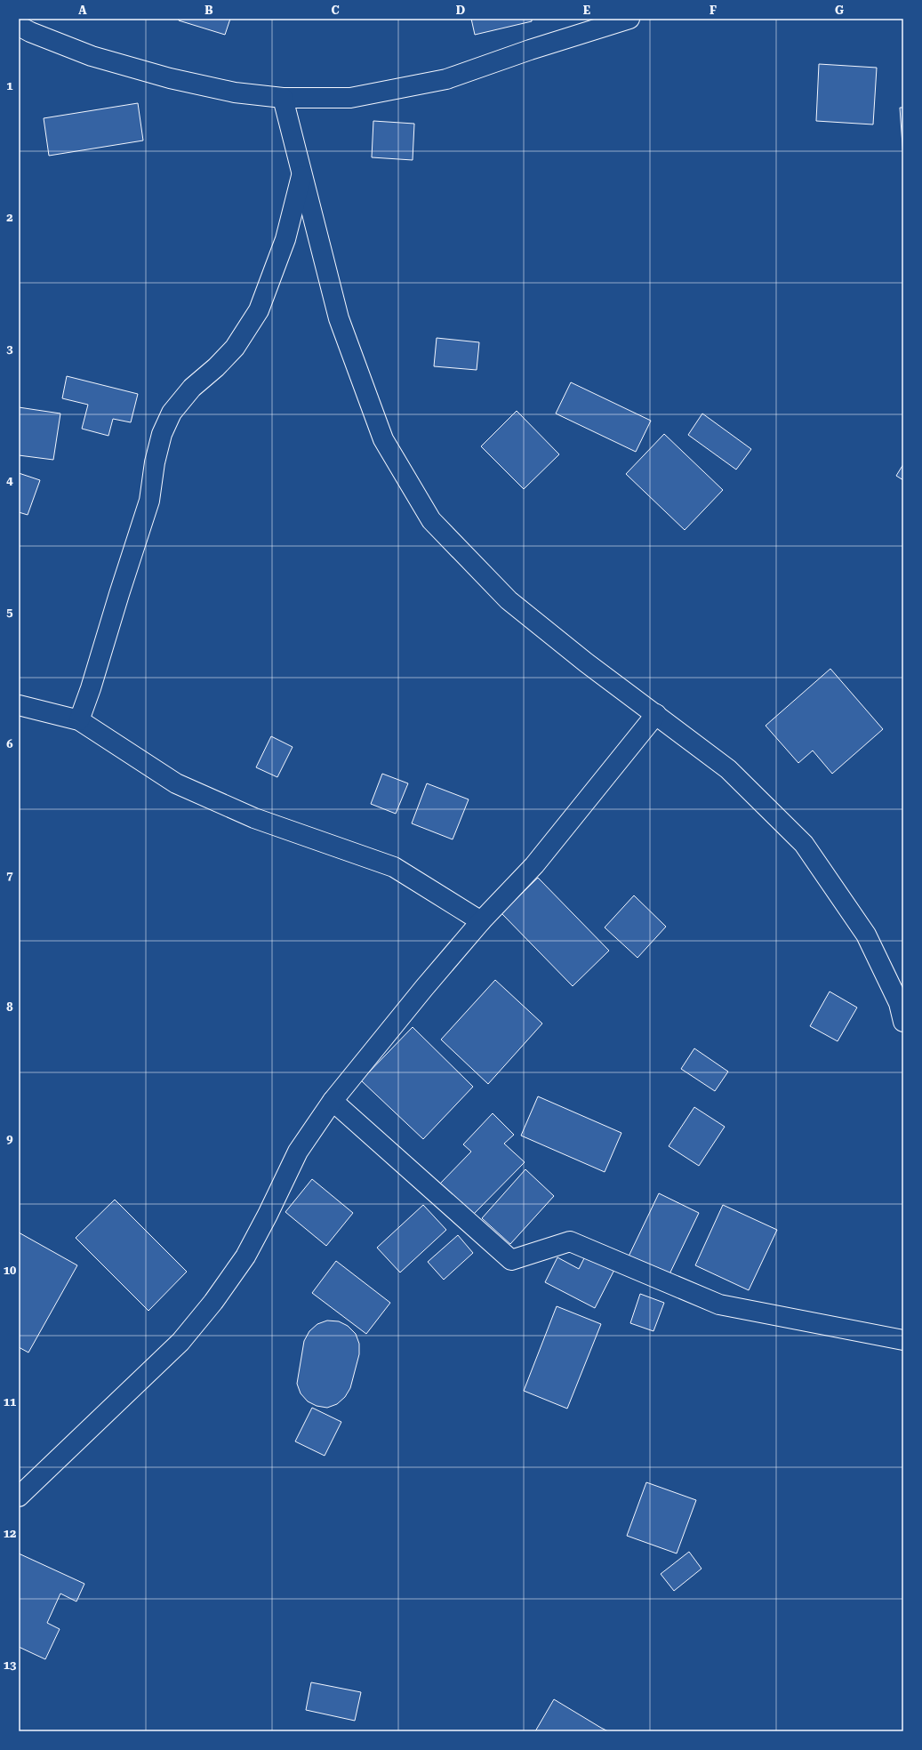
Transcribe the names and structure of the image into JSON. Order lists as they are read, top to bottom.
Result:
{
  "grid": {
    "columns": [
      "A",
      "B",
      "C",
      "D",
      "E",
      "F",
      "G"
    ],
    "rows": [
      "1",
      "2",
      "3",
      "4",
      "5",
      "6",
      "7",
      "8",
      "9",
      "10",
      "11",
      "12",
      "13"
    ]
  }
}
